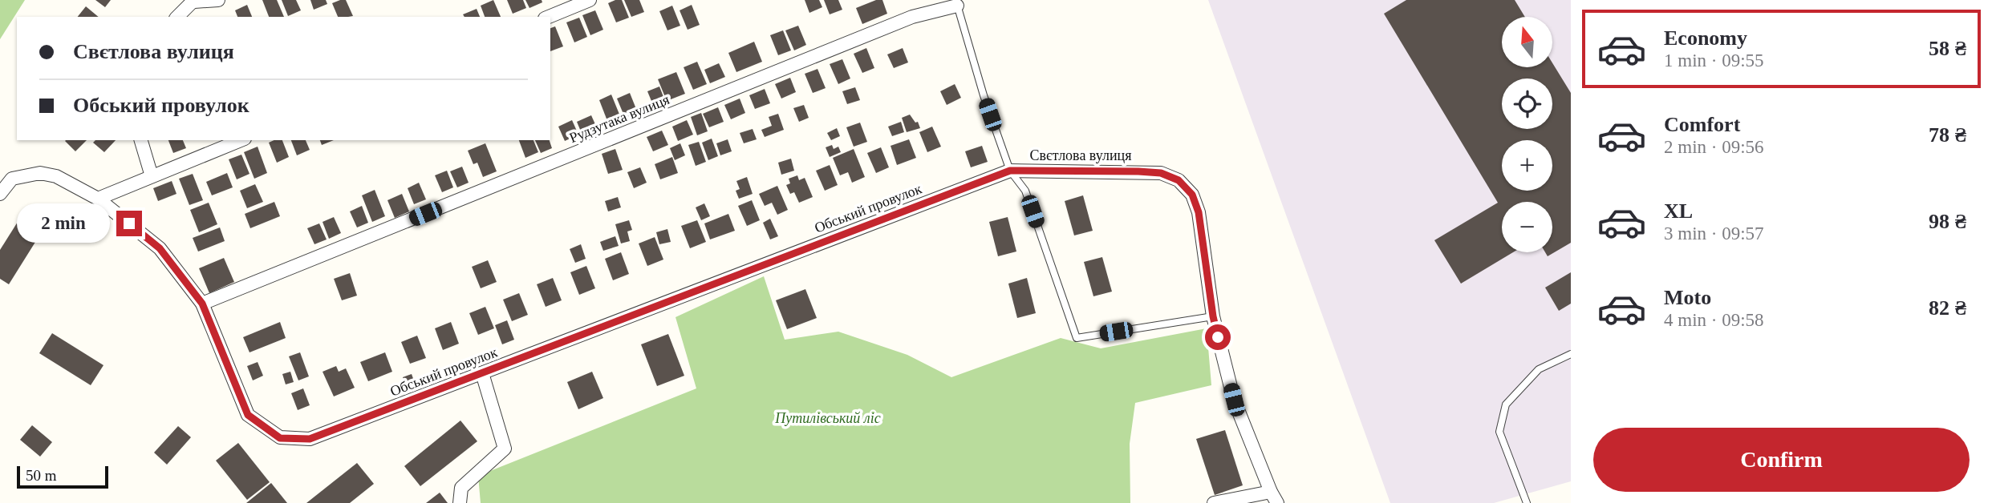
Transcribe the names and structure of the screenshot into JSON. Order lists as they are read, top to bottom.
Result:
{
  "streets": {
    "street": ["Рудзутака вулиця", "Свєтлова вулиця", "Обський провулок"]
  },
  "crossings": [
    ["Рудзутака вулиця", "Обський провулок"],
    ["Свєтлова вулиця", "Обський провулок"]
  ],
  "parks": ["Путилівський ліс"],
  "scale_bar": "50 m",
  "north": "top",
  "page": {
    "list": [
      {
        "name": "Economy",
        "note": "1 min · 09:55",
        "value": "58 ₴"
      },
      {
        "name": "Comfort",
        "note": "2 min · 09:56",
        "value": "78 ₴"
      },
      {
        "name": "XL",
        "note": "3 min · 09:57",
        "value": "98 ₴"
      },
      {
        "name": "Moto",
        "note": "4 min · 09:58",
        "value": "82 ₴"
      }
    ],
    "map_buttons": ["+", "−"],
    "banner": ["Свєтлова вулиця", "Обський провулок"],
    "bubble": "2 min",
    "buttons": "Confirm",
    "scale": "50 m"
  }
}
